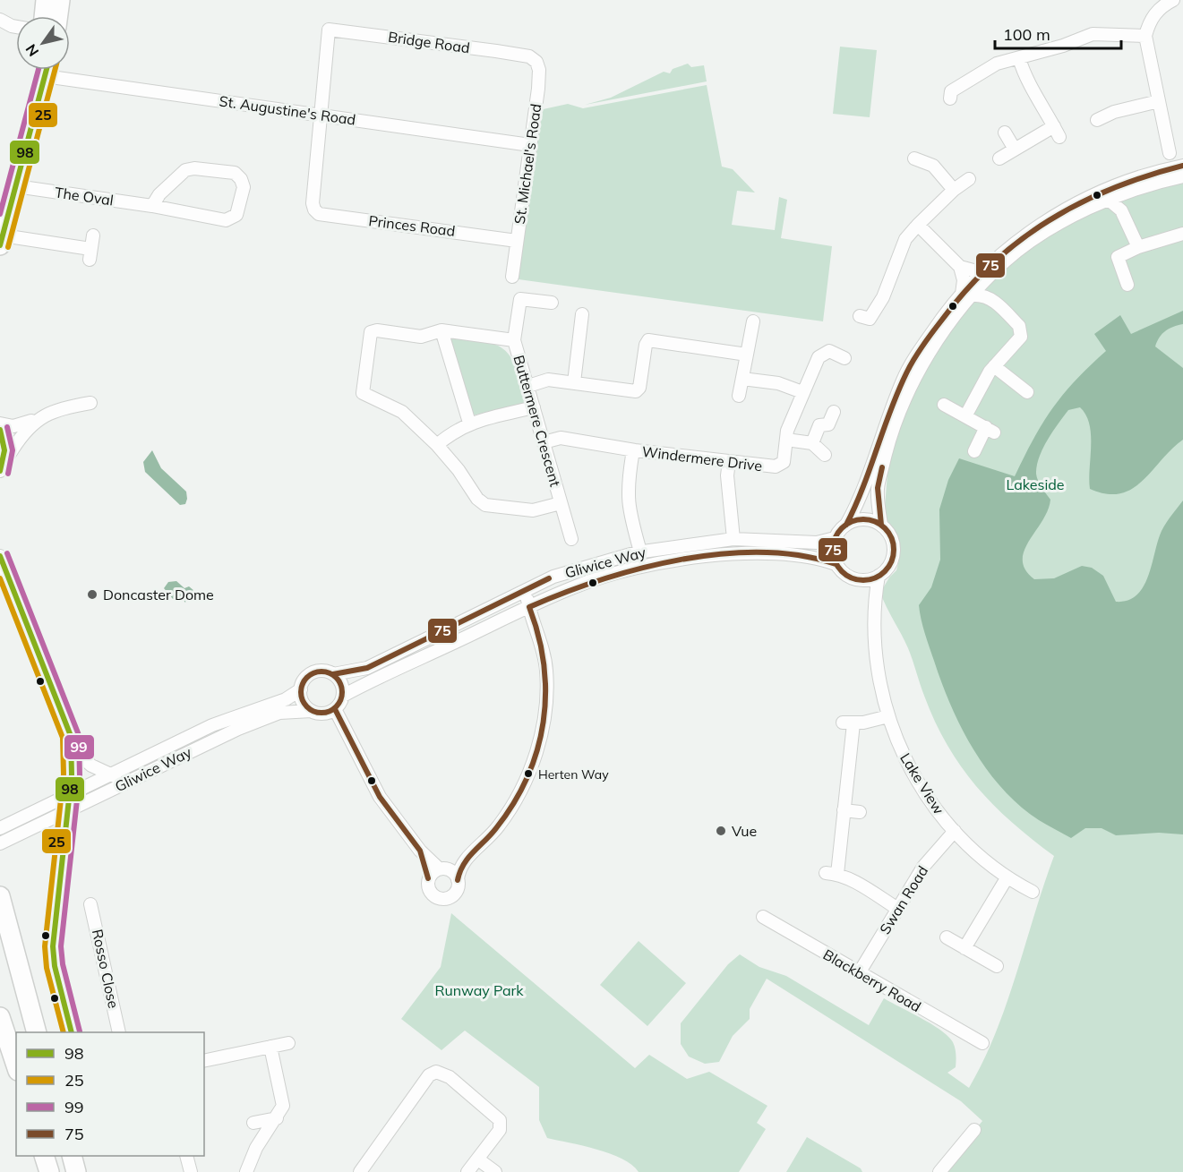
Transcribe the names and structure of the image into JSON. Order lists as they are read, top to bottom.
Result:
{
  "streets": {
    "street": [
      "Bridge Road",
      "St. Augustine's Road",
      "St. Michael's Road",
      "The Oval",
      "Princes Road",
      "Buttermere Crescent",
      "Windermere Drive",
      "Gliwice Way",
      "Lake View",
      "Swan Road",
      "Rosso Close",
      "Blackberry Road"
    ]
  },
  "crossings": [
    ["Bridge Road", "St. Augustine's Road"],
    ["Bridge Road", "St. Michael's Road"],
    ["Bridge Road", "Princes Road"],
    ["St. Augustine's Road", "St. Michael's Road"],
    ["St. Augustine's Road", "Princes Road"],
    ["St. Michael's Road", "Princes Road"],
    ["Buttermere Crescent", "Windermere Drive"],
    ["Gliwice Way", "Lake View"],
    ["Lake View", "Swan Road"],
    ["Swan Road", "Blackberry Road"]
  ],
  "parks": ["Lakeside", "Runway Park"],
  "places": ["Doncaster Dome", "Herten Way", "Vue"],
  "lines": [
    "transit line 98",
    "transit line 25",
    "transit line 99",
    "transit line 75"
  ],
  "legend": [
    "98",
    "25",
    "99",
    "75"
  ],
  "scale_bar": "100 m",
  "north": "bottom left"
}
